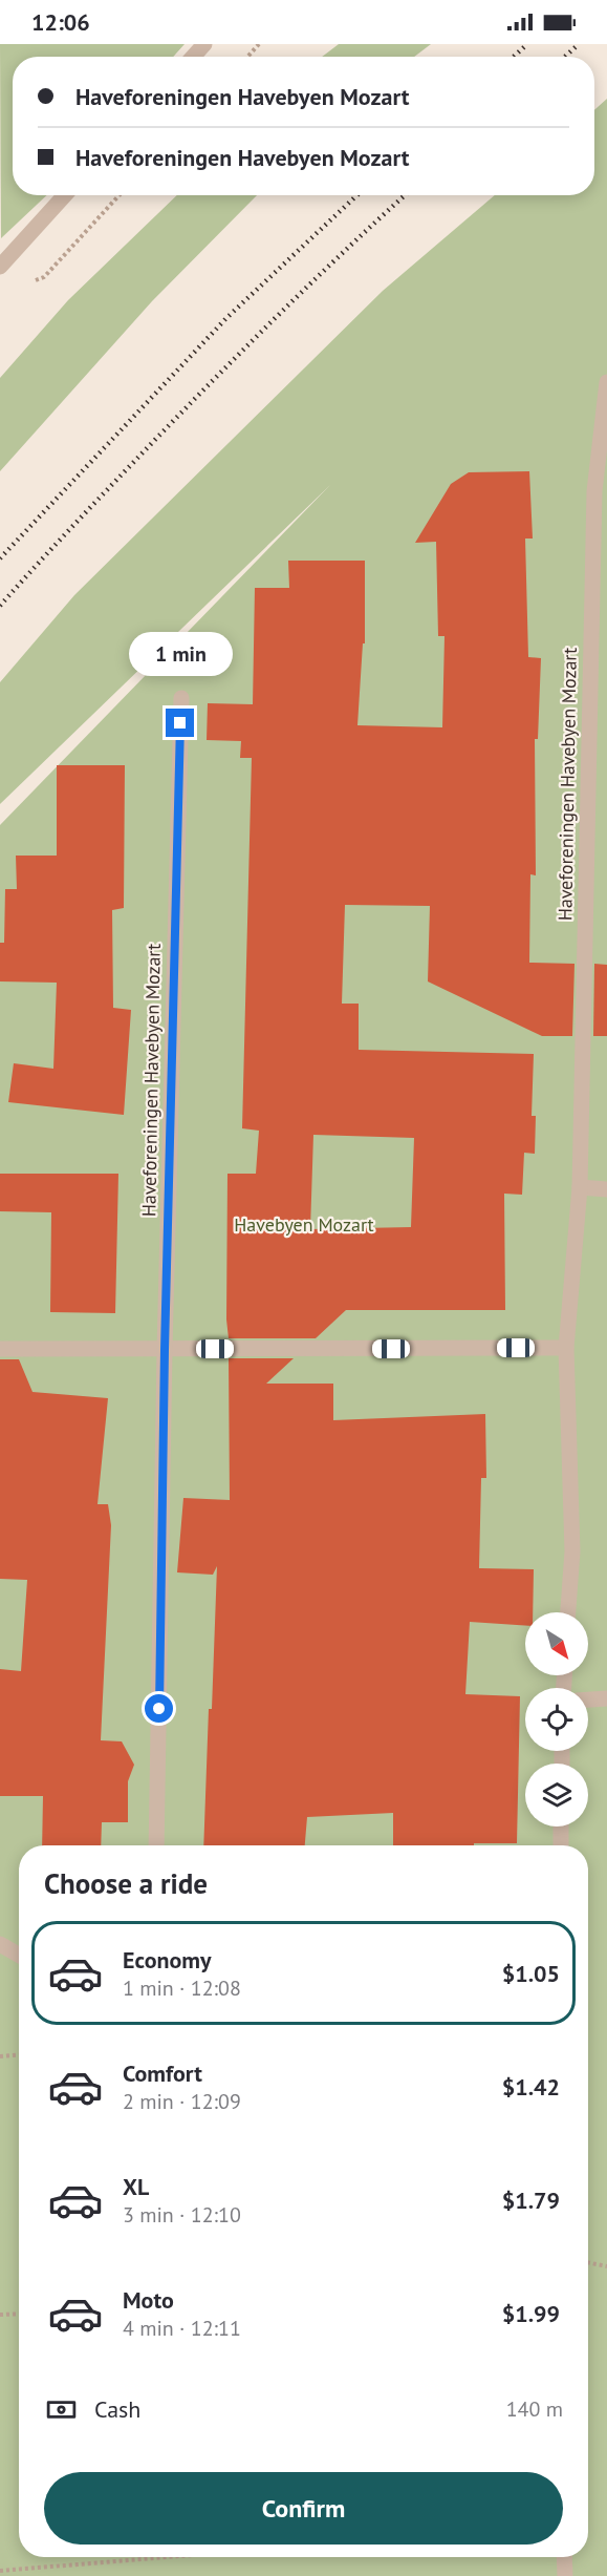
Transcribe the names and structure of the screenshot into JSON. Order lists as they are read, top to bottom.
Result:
{
  "streets": {
    "lane": ["Haveforeningen Havebyen Mozart"]
  },
  "parks": ["Havebyen Mozart"],
  "north": "bottom right",
  "page": {
    "status": "12:06",
    "banner": ["Haveforeningen Havebyen Mozart", "Haveforeningen Havebyen Mozart"],
    "bubble": "1 min",
    "heading": "Choose a ride",
    "list": [
      {
        "name": "Economy",
        "note": "1 min · 12:08",
        "value": "$1.05"
      },
      {
        "name": "Comfort",
        "note": "2 min · 12:09",
        "value": "$1.42"
      },
      {
        "name": "XL",
        "note": "3 min · 12:10",
        "value": "$1.79"
      },
      {
        "name": "Moto",
        "note": "4 min · 12:11",
        "value": "$1.99"
      }
    ],
    "pay": ["Cash", "140 m"],
    "buttons": "Confirm"
  }
}
